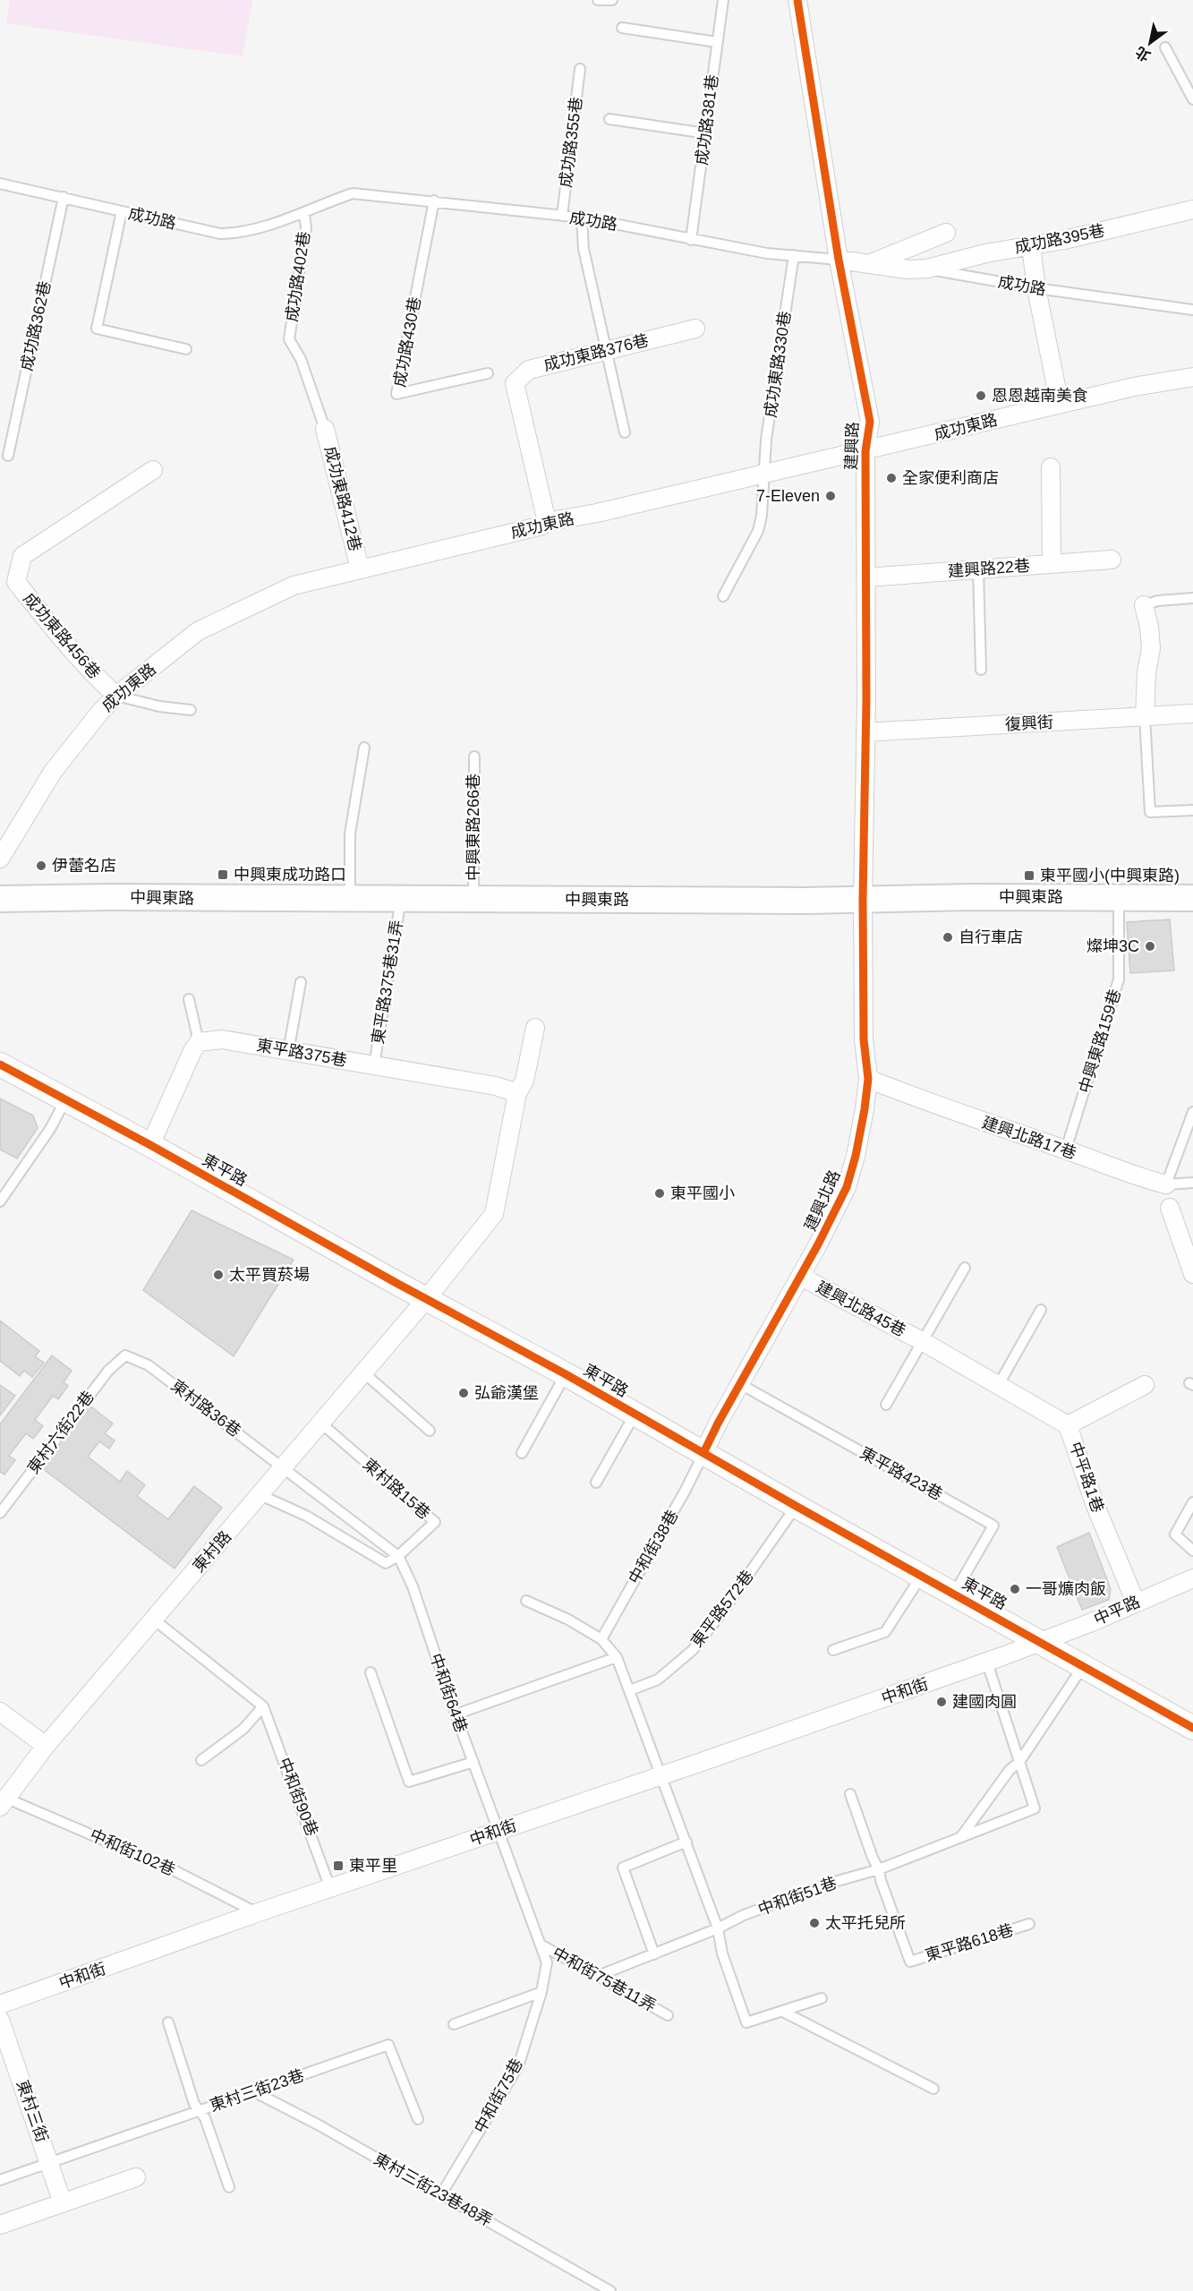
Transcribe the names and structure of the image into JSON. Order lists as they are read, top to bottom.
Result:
{
  "streets": {
    "main road": ["中興東路"],
    "street": [
      "成功路",
      "成功路395巷",
      "成功東路376巷",
      "成功東路",
      "建興路",
      "成功東路412巷",
      "建興路22巷",
      "成功東路456巷",
      "復興街",
      "東平路375巷",
      "建興北路17巷",
      "東平路",
      "建興北路",
      "建興北路45巷",
      "中平路1巷",
      "東村路",
      "中平路",
      "中和街",
      "東村三街"
    ],
    "lane": [
      "成功路381巷",
      "成功路355巷",
      "成功路402巷",
      "成功路362巷",
      "成功路430巷",
      "成功東路330巷",
      "中興東路266巷",
      "東平路375巷31弄",
      "中興東路159巷",
      "東村路36巷",
      "東村六街22巷",
      "東平路423巷",
      "東村路15巷",
      "中和街38巷",
      "東平路572巷",
      "中和街64巷",
      "中和街90巷",
      "中和街102巷",
      "中和街51巷",
      "東平路618巷",
      "中和街75巷11弄",
      "東村三街23巷",
      "中和街75巷",
      "東村三街23巷48弄"
    ]
  },
  "crossings": [
    ["成功路381巷", "成功路"],
    ["成功路355巷", "成功路"],
    ["成功路", "成功路395巷"],
    ["成功路", "成功路402巷"],
    ["成功路", "成功路362巷"],
    ["成功路", "成功路430巷"],
    ["成功路", "成功東路330巷"],
    ["成功路", "建興路"],
    ["成功路402巷", "成功東路412巷"],
    ["成功東路376巷", "成功東路"],
    ["成功東路330巷", "成功東路"],
    ["成功東路", "建興路"],
    ["成功東路", "成功東路412巷"],
    ["成功東路", "成功東路456巷"],
    ["建興路", "建興路22巷"],
    ["建興路", "復興街"],
    ["建興路", "中興東路"],
    ["建興路", "建興北路"],
    ["中興東路266巷", "中興東路"],
    ["中興東路", "東平路375巷31弄"],
    ["中興東路", "中興東路159巷"],
    ["中興東路", "建興北路"],
    ["東平路375巷31弄", "東平路375巷"],
    ["中興東路159巷", "建興北路17巷"],
    ["建興北路17巷", "建興北路"],
    ["東平路", "建興北路"],
    ["東平路", "東平路423巷"],
    ["東平路", "中和街38巷"],
    ["東平路", "東村路"],
    ["東平路", "東平路572巷"],
    ["東平路", "中平路"],
    ["東平路", "中和街"],
    ["建興北路", "建興北路45巷"],
    ["建興北路", "東平路423巷"],
    ["建興北路", "中和街38巷"],
    ["建興北路45巷", "中平路1巷"],
    ["東村路36巷", "東村六街22巷"],
    ["東村路36巷", "東村路"],
    ["東村路36巷", "中和街64巷"],
    ["中平路1巷", "中平路"],
    ["東村路15巷", "東村路"],
    ["東村路15巷", "中和街64巷"],
    ["東村路", "中和街64巷"],
    ["東村路", "中和街102巷"],
    ["中平路", "中和街"],
    ["中和街", "中和街64巷"],
    ["中和街", "中和街90巷"],
    ["中和街", "中和街102巷"],
    ["中和街", "中和街75巷"],
    ["中和街64巷", "中和街75巷"],
    ["中和街51巷", "東平路618巷"],
    ["中和街51巷", "中和街75巷11弄"],
    ["中和街75巷11弄", "中和街75巷"],
    ["東村三街23巷", "東村三街"],
    ["東村三街23巷", "東村三街23巷48弄"],
    ["中和街75巷", "東村三街23巷48弄"]
  ],
  "places": {
    "other": [
      "恩恩越南美食",
      "全家便利商店",
      "7-Eleven",
      "伊蕾名店",
      "自行車店",
      "燦坤3C",
      "東平國小",
      "太平買菸場",
      "弘爺漢堡",
      "一哥爌肉飯",
      "建國肉圓",
      "太平托兒所"
    ],
    "transit": ["中興東成功路口", "東平國小(中興東路)", "東平里"]
  },
  "north": "bottom left"
}
